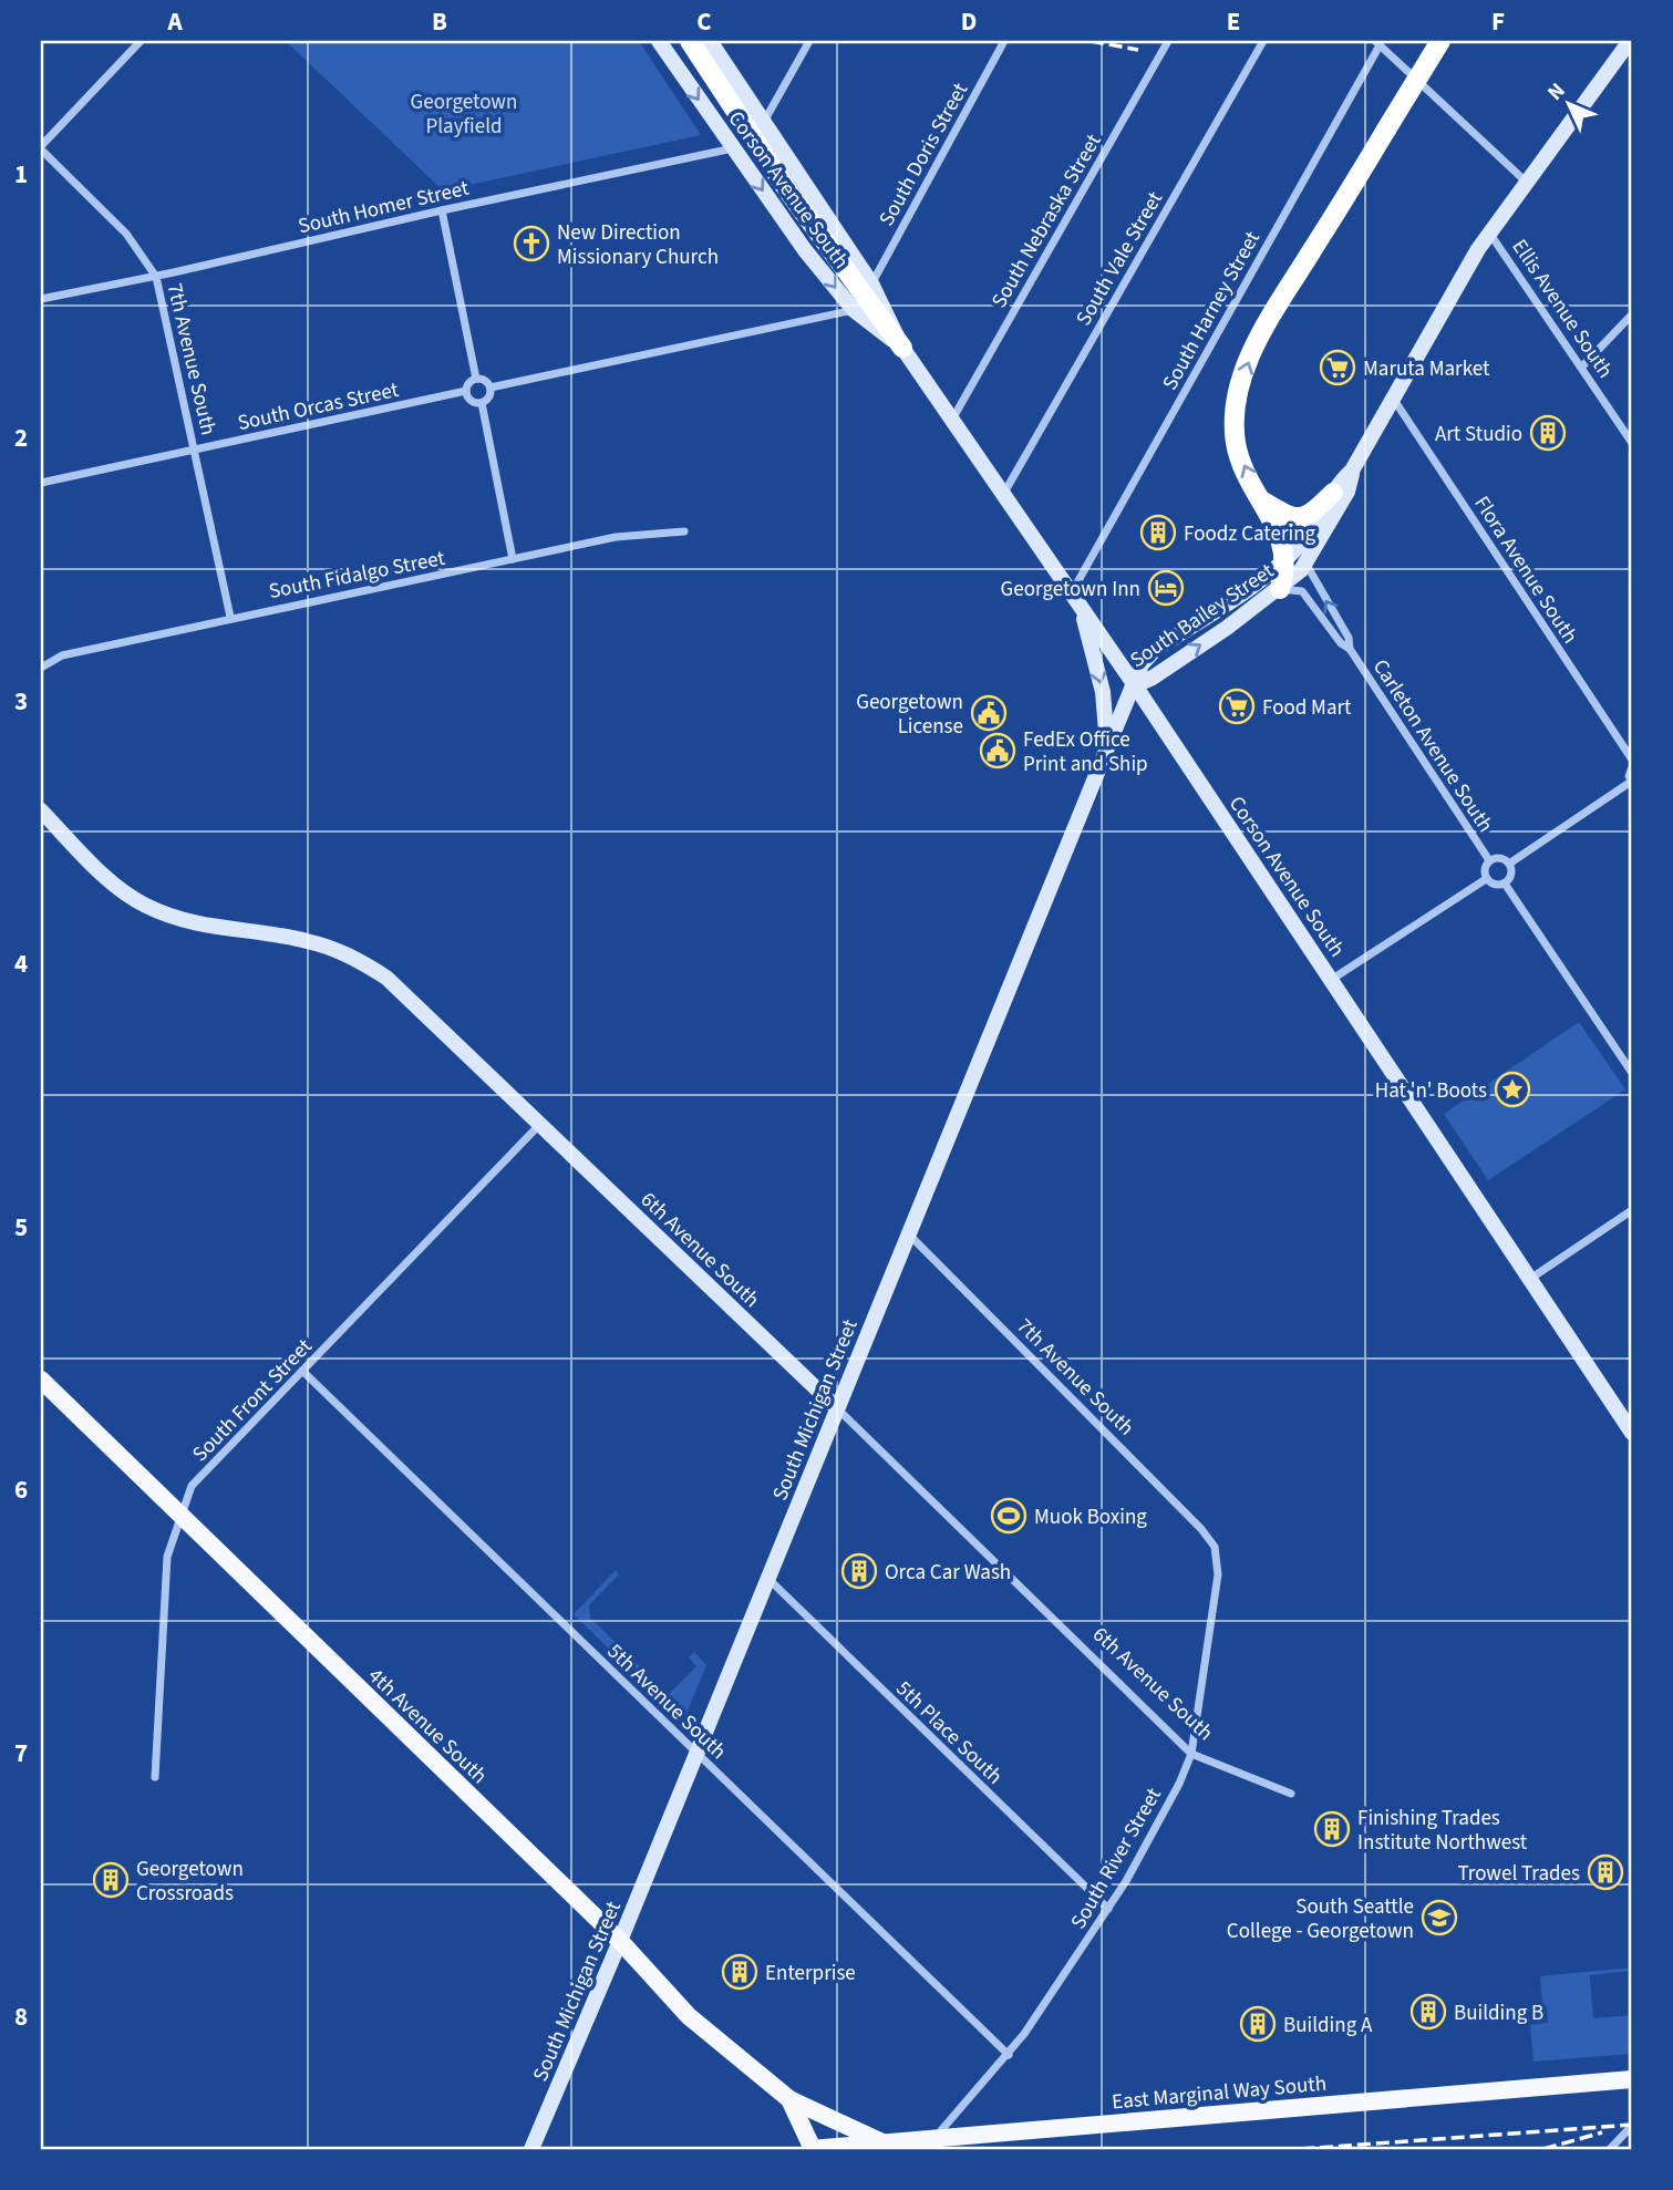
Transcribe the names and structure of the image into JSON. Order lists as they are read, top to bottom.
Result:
{
  "streets": {
    "main road": [
      "Corson Avenue South",
      "South Bailey Street",
      "6th Avenue South",
      "South Michigan Street",
      "4th Avenue South",
      "East Marginal Way South"
    ],
    "street": [
      "South Doris Street",
      "South Homer Street",
      "South Nebraska Street",
      "South Vale Street",
      "Ellis Avenue South",
      "South Harney Street",
      "7th Avenue South",
      "South Orcas Street",
      "Flora Avenue South",
      "South Fidalgo Street",
      "Carleton Avenue South",
      "South Front Street",
      "5th Avenue South",
      "5th Place South",
      "South River Street"
    ]
  },
  "crossings": [
    ["South Doris Street", "Corson Avenue South"],
    ["Corson Avenue South", "South Homer Street"],
    ["Corson Avenue South", "South Nebraska Street"],
    ["Corson Avenue South", "South Vale Street"],
    ["Corson Avenue South", "South Harney Street"],
    ["Corson Avenue South", "South Bailey Street"],
    ["Corson Avenue South", "South Michigan Street"],
    ["South Homer Street", "7th Avenue South"],
    ["Ellis Avenue South", "South Bailey Street"],
    ["7th Avenue South", "South Orcas Street"],
    ["7th Avenue South", "South Fidalgo Street"],
    ["7th Avenue South", "South Michigan Street"],
    ["7th Avenue South", "South River Street"],
    ["Flora Avenue South", "South Bailey Street"],
    ["South Bailey Street", "Carleton Avenue South"],
    ["South Bailey Street", "South Michigan Street"],
    ["6th Avenue South", "South Front Street"],
    ["6th Avenue South", "South Michigan Street"],
    ["6th Avenue South", "South River Street"],
    ["South Front Street", "5th Avenue South"],
    ["South Front Street", "4th Avenue South"],
    ["South Michigan Street", "5th Avenue South"],
    ["South Michigan Street", "4th Avenue South"],
    ["South Michigan Street", "5th Place South"],
    ["5th Avenue South", "South River Street"],
    ["4th Avenue South", "East Marginal Way South"],
    ["5th Place South", "South River Street"],
    ["South River Street", "East Marginal Way South"]
  ],
  "parks": ["Georgetown Playfield"],
  "places": {
    "church": ["New Direction Missionary Church"],
    "supermarket": ["Maruta Market", "Food Mart"],
    "building": [
      "Art Studio",
      "Foodz Catering",
      "Orca Car Wash",
      "Finishing Trades Institute Northwest",
      "Trowel Trades",
      "Georgetown Crossroads",
      "Enterprise",
      "Building B",
      "Building A"
    ],
    "hotel": ["Georgetown Inn"],
    "public building": ["Georgetown License", "FedEx Office Print and Ship"],
    "place": ["Hat 'n' Boots"],
    "sports": ["Muok Boxing"],
    "school or university": ["South Seattle College - Georgetown"]
  },
  "north": "top left",
  "grid": {
    "columns": [
      "A",
      "B",
      "C",
      "D",
      "E",
      "F"
    ],
    "rows": [
      "1",
      "2",
      "3",
      "4",
      "5",
      "6",
      "7",
      "8"
    ]
  }
}
